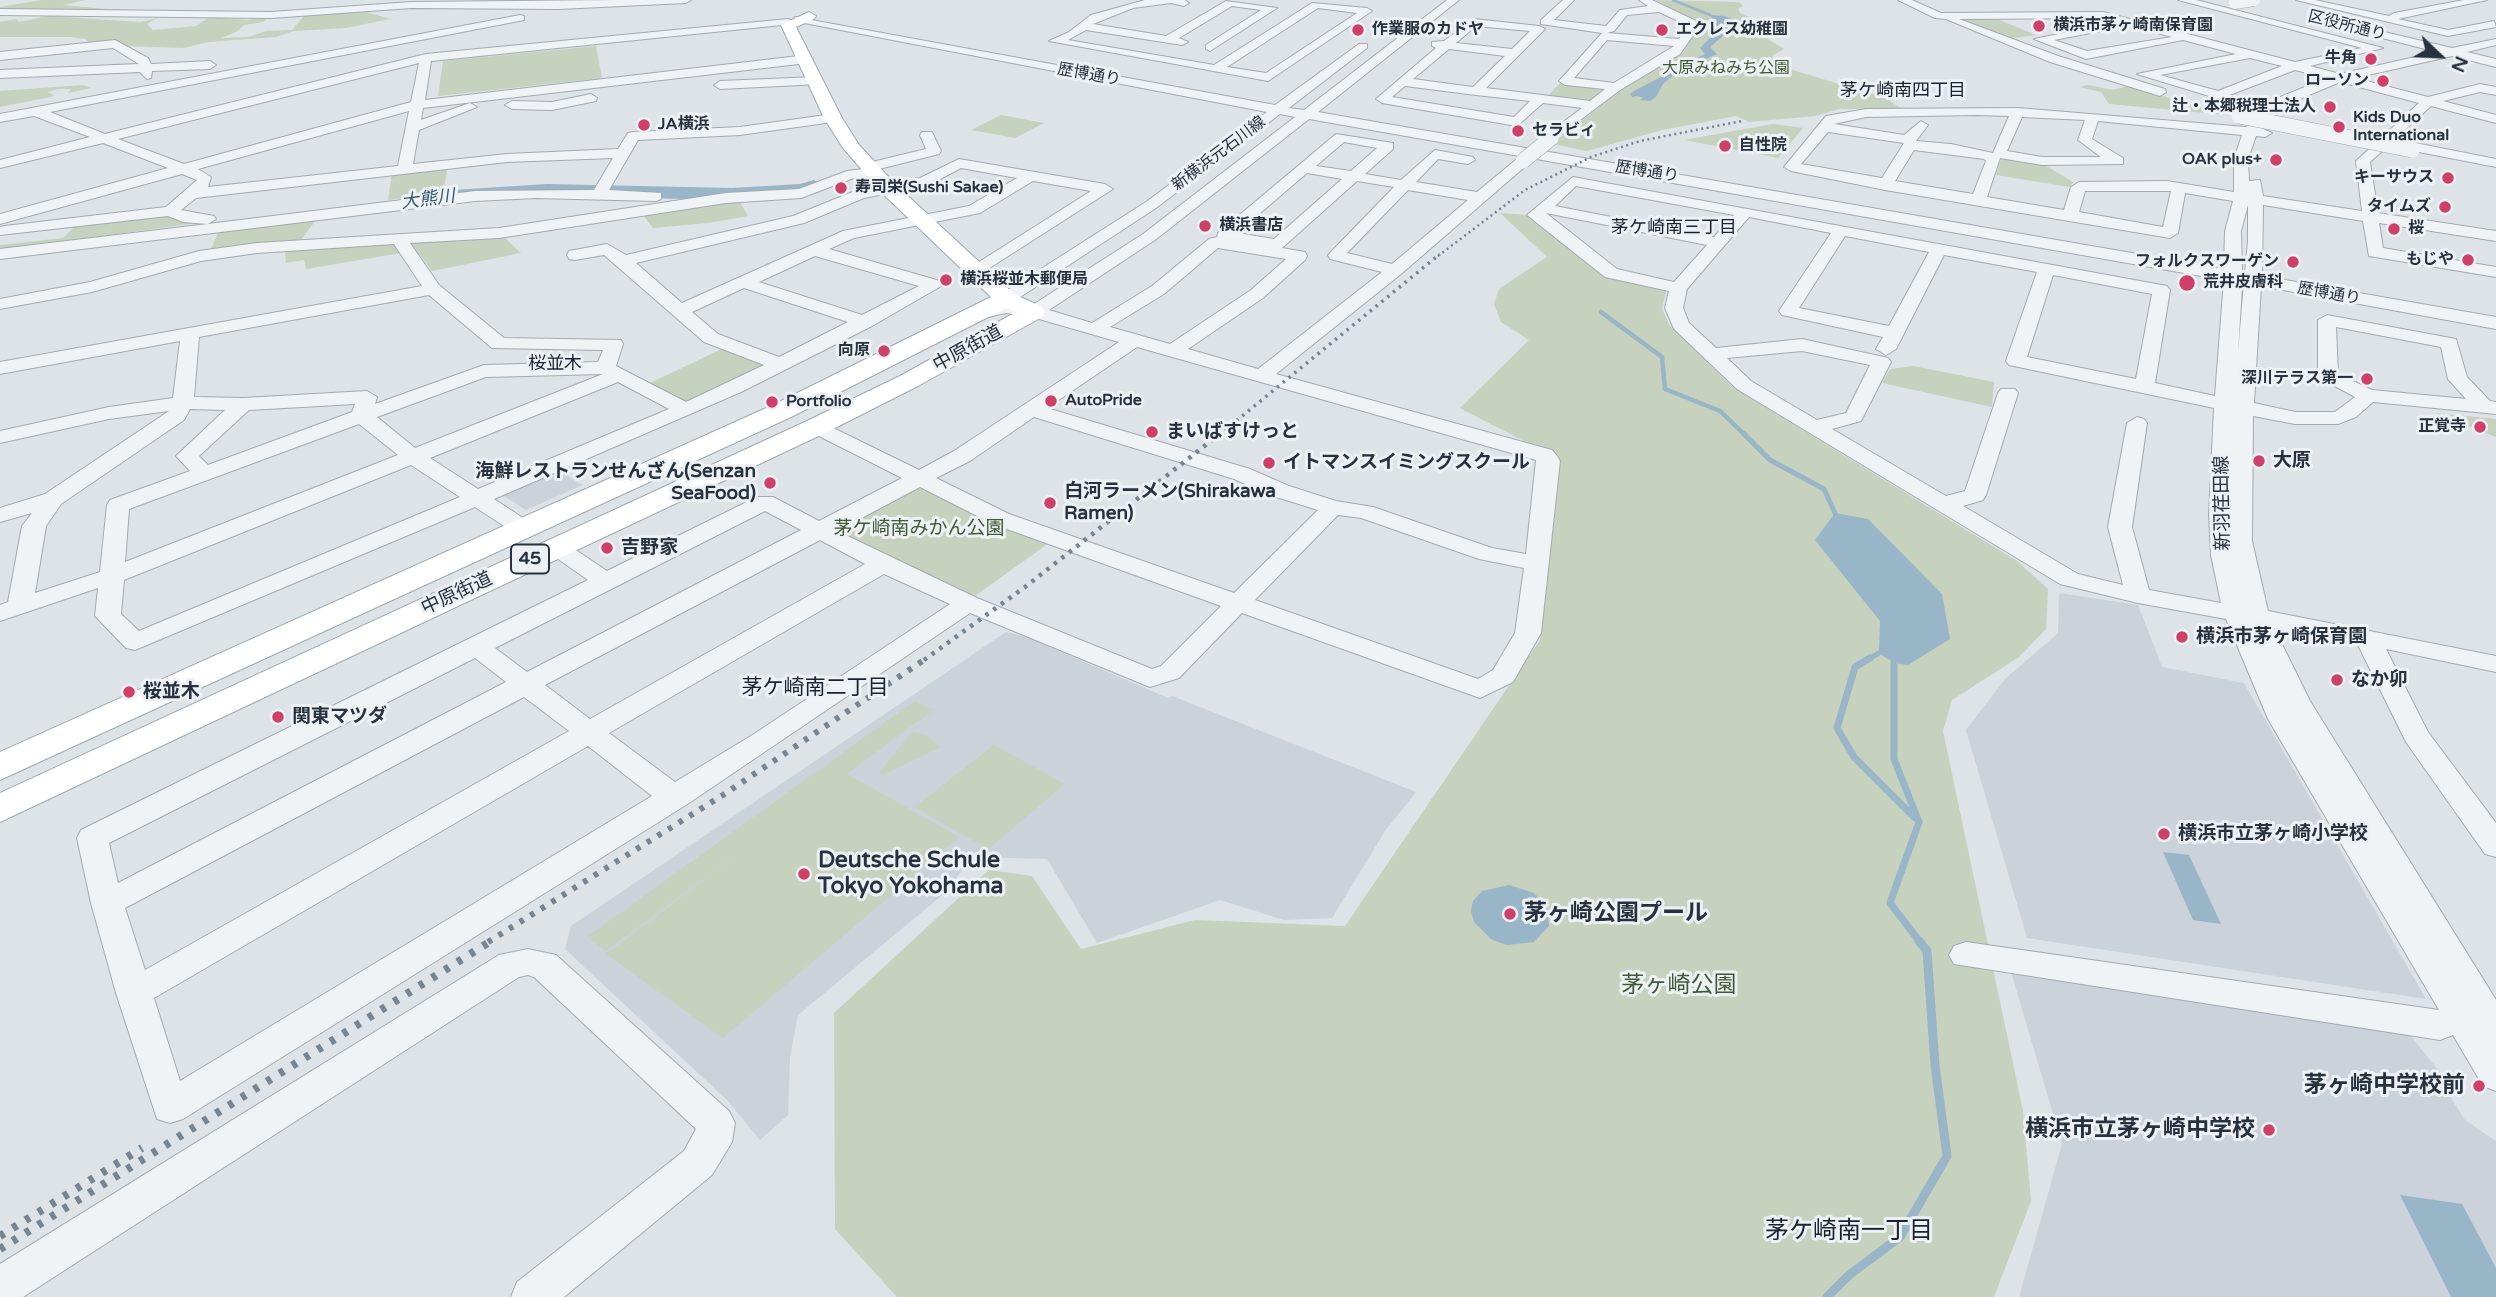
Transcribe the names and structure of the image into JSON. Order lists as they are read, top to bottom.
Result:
{
  "streets": {
    "main road": ["中原街道", "45"],
    "street": [
      "区役所通り",
      "歴博通り",
      "新横浜元石川線",
      "新羽荏田線"
    ]
  },
  "crossings": [
    ["歴博通り", "新横浜元石川線"],
    ["歴博通り", "中原街道"],
    ["歴博通り", "新羽荏田線"],
    ["新横浜元石川線", "中原街道"]
  ],
  "districts": [
    "茅ケ崎南四丁目",
    "茅ケ崎南三丁目",
    "桜並木",
    "茅ケ崎南二丁目",
    "茅ケ崎南一丁目"
  ],
  "water": ["大熊川"],
  "parks": ["大原みねみち公園", "茅ケ崎南みかん公園", "茅ヶ崎公園"],
  "places": [
    "横浜市茅ヶ崎南保育園",
    "作業服のカドヤ",
    "エクレス幼稚園",
    "牛角",
    "ローソン",
    "辻・本郷税理士法人",
    "JA横浜",
    "Kids Duo International",
    "セラビィ",
    "自性院",
    "OAK plus+",
    "キーサウス",
    "寿司栄(Sushi Sakae)",
    "タイムズ",
    "横浜書店",
    "桜",
    "もじや",
    "フォルクスワーゲン",
    "横浜桜並木郵便局",
    "荒井皮膚科",
    "向原",
    "深川テラス第一",
    "AutoPride",
    "Portfolio",
    "正覚寺",
    "まいばすけっと",
    "大原",
    "イトマンスイミングスクール",
    "海鮮レストランせんざん(Senzan SeaFood)",
    "白河ラーメン(Shirakawa Ramen)",
    "吉野家",
    "横浜市茅ヶ崎保育園",
    "なか卯",
    "桜並木",
    "関東マツダ",
    "横浜市立茅ヶ崎小学校",
    "Deutsche Schule Tokyo Yokohama",
    "茅ヶ崎公園プール",
    "茅ヶ崎中学校前",
    "横浜市立茅ヶ崎中学校"
  ],
  "north": "bottom right"
}
